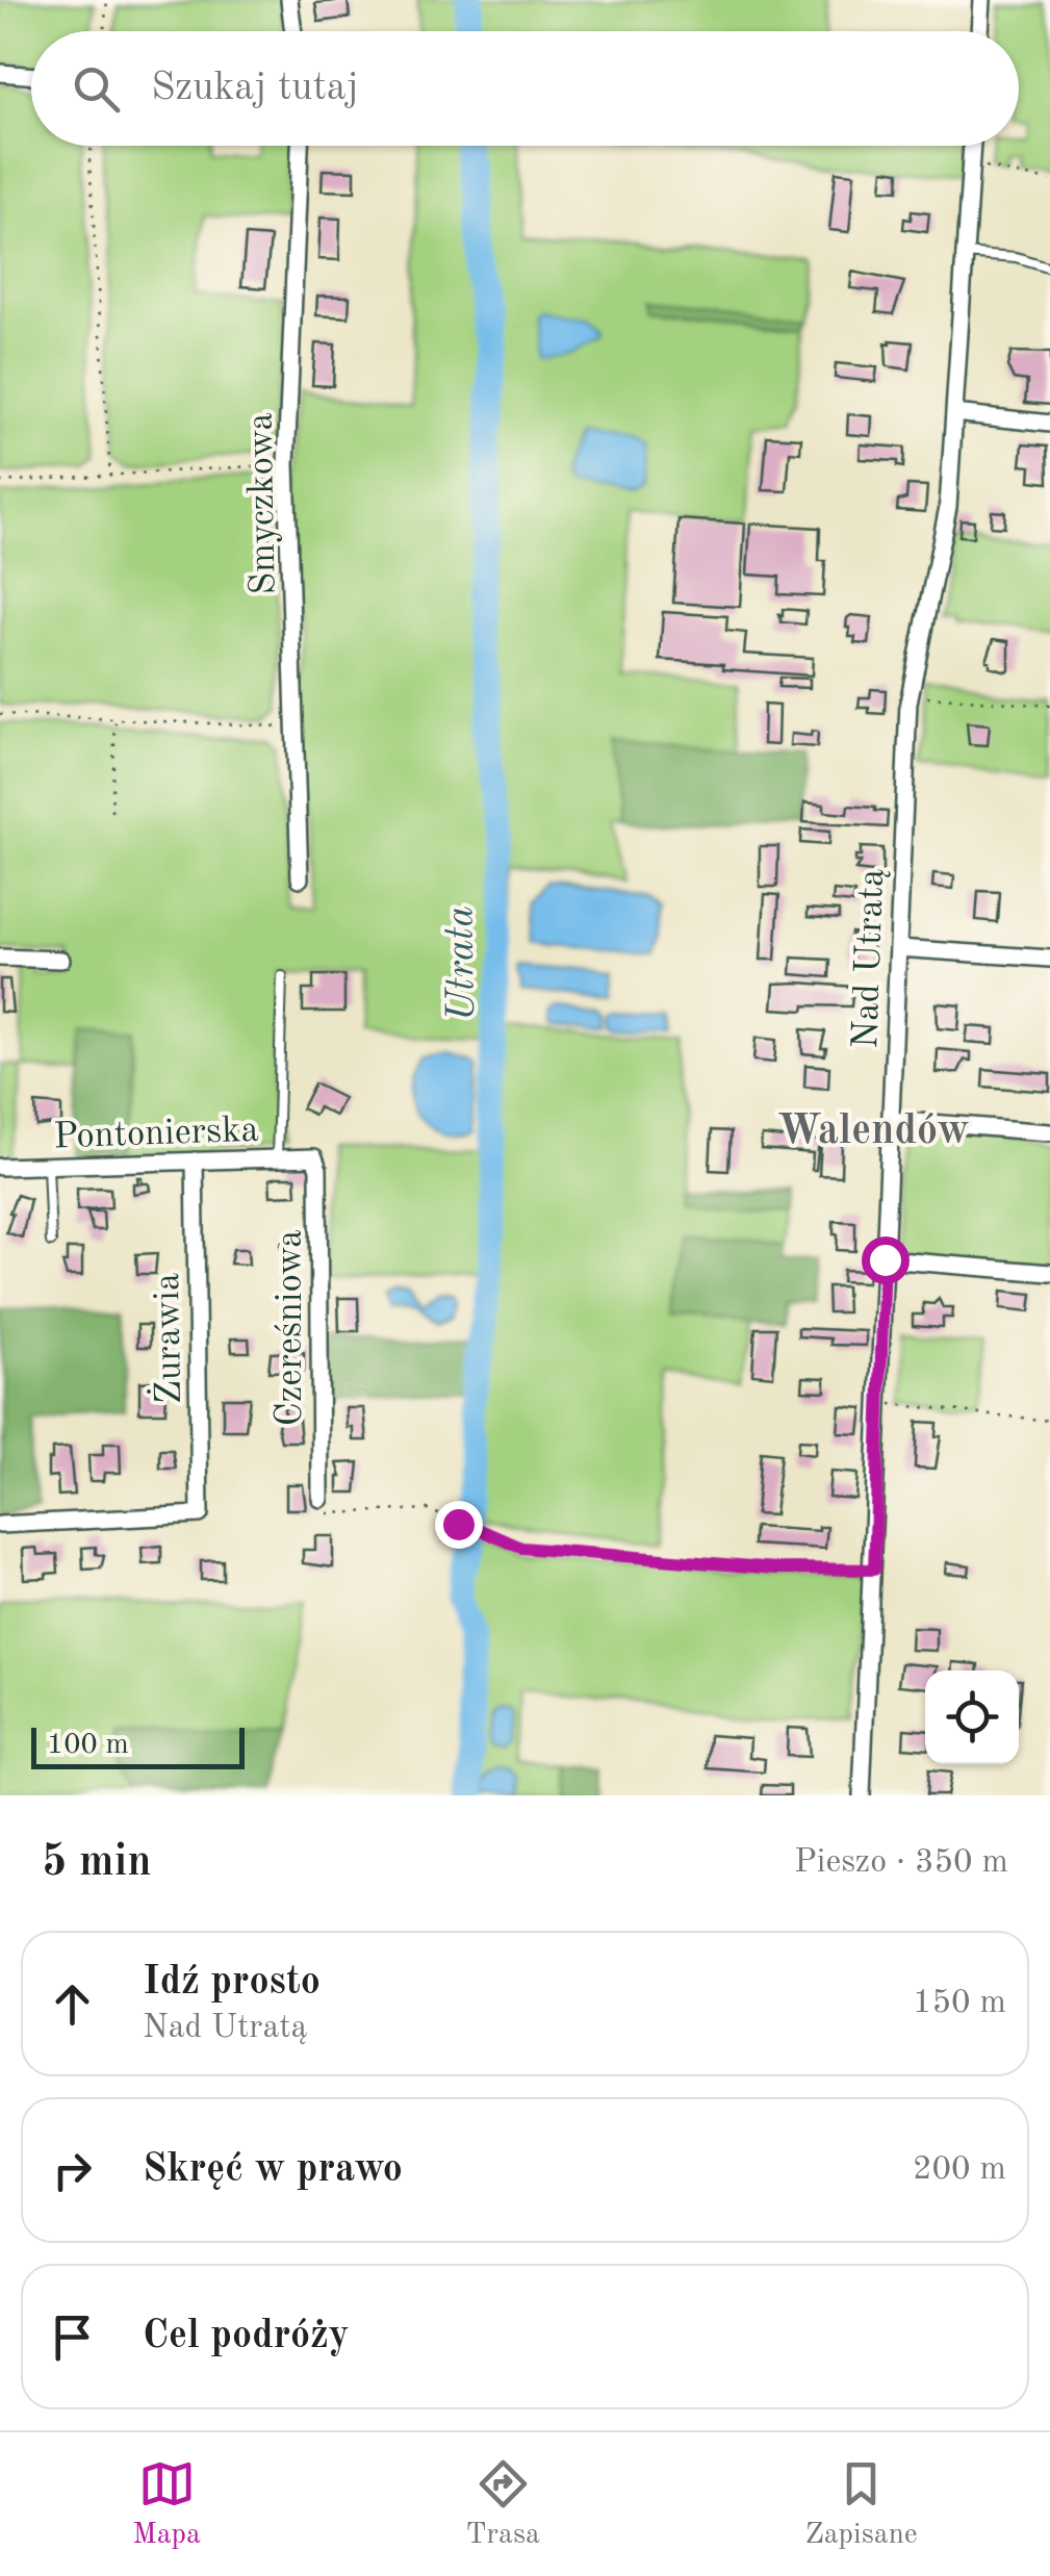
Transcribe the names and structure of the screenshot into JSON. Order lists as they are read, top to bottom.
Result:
{
  "streets": {
    "street": [
      "Smyczkowa",
      "Nad Utratą",
      "Pontonierska",
      "Czereśniowa",
      "Żurawia"
    ]
  },
  "crossings": [
    ["Pontonierska", "Czereśniowa"],
    ["Pontonierska", "Żurawia"]
  ],
  "districts": ["Walendów"],
  "water": ["Utrata"],
  "scale_bar": "100 m",
  "page": {
    "search": "Szukaj tutaj",
    "scale": "100 m",
    "heading": ["5 min", "Pieszo · 350 m"],
    "list": [
      ["Idź prosto", "Nad Utratą", "150 m"],
      ["Skręć w prawo", "200 m"],
      "Cel podróży"
    ],
    "nav": ["Mapa", "Trasa", "Zapisane"]
  }
}
